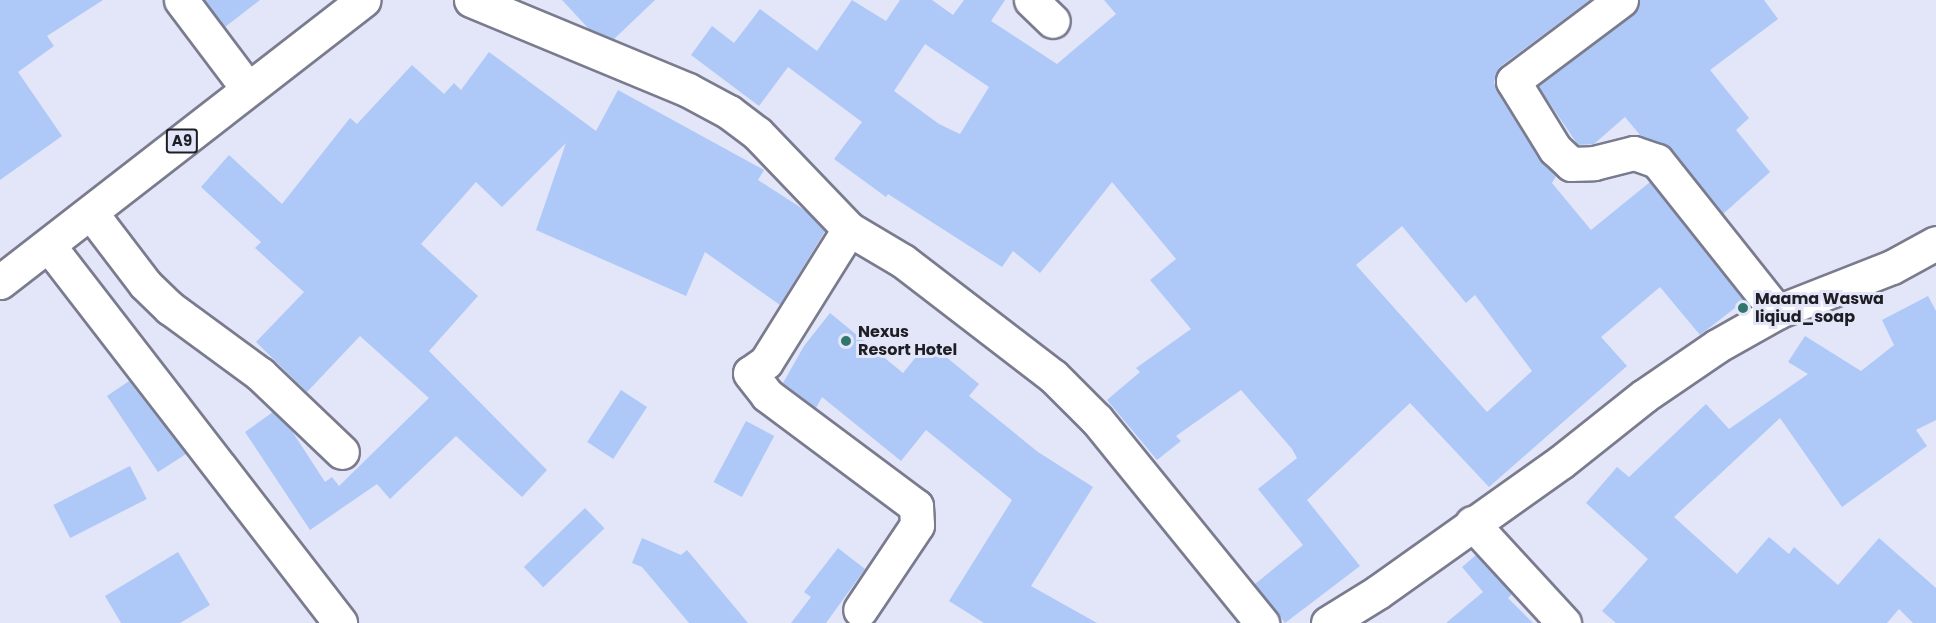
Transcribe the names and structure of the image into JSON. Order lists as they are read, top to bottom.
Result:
{
  "streets": {
    "street": ["A9"]
  },
  "places": ["Maama Waswa liqiud_soap", "Nexus Resort Hotel"]
}
